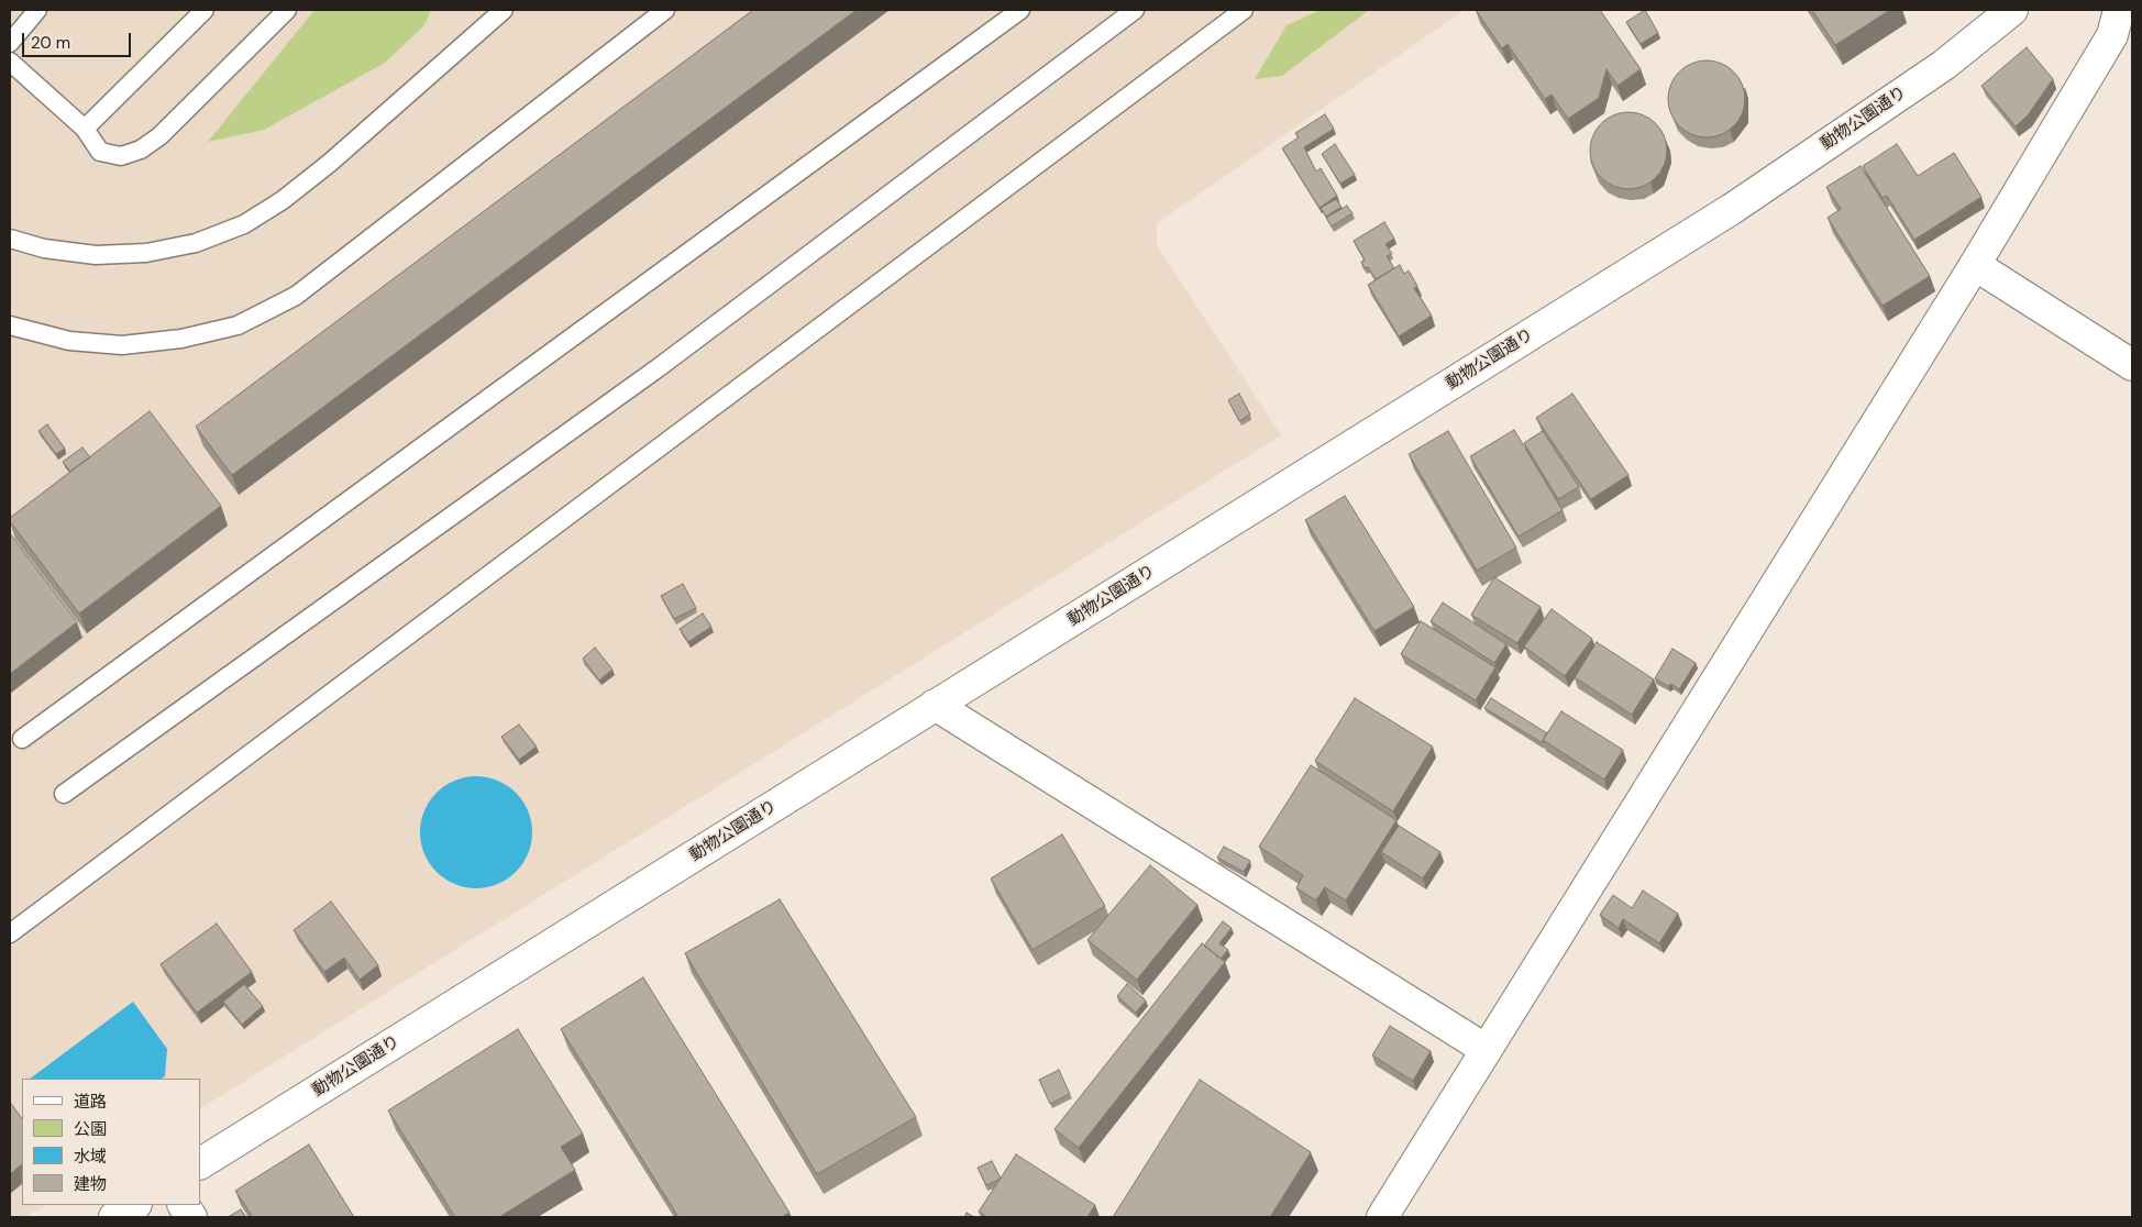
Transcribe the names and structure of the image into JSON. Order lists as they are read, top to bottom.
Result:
{
  "streets": {
    "street": ["動物公園通り"]
  },
  "legend": [
    "道路",
    "公園",
    "水域",
    "建物"
  ],
  "scale_bar": "20 m"
}
